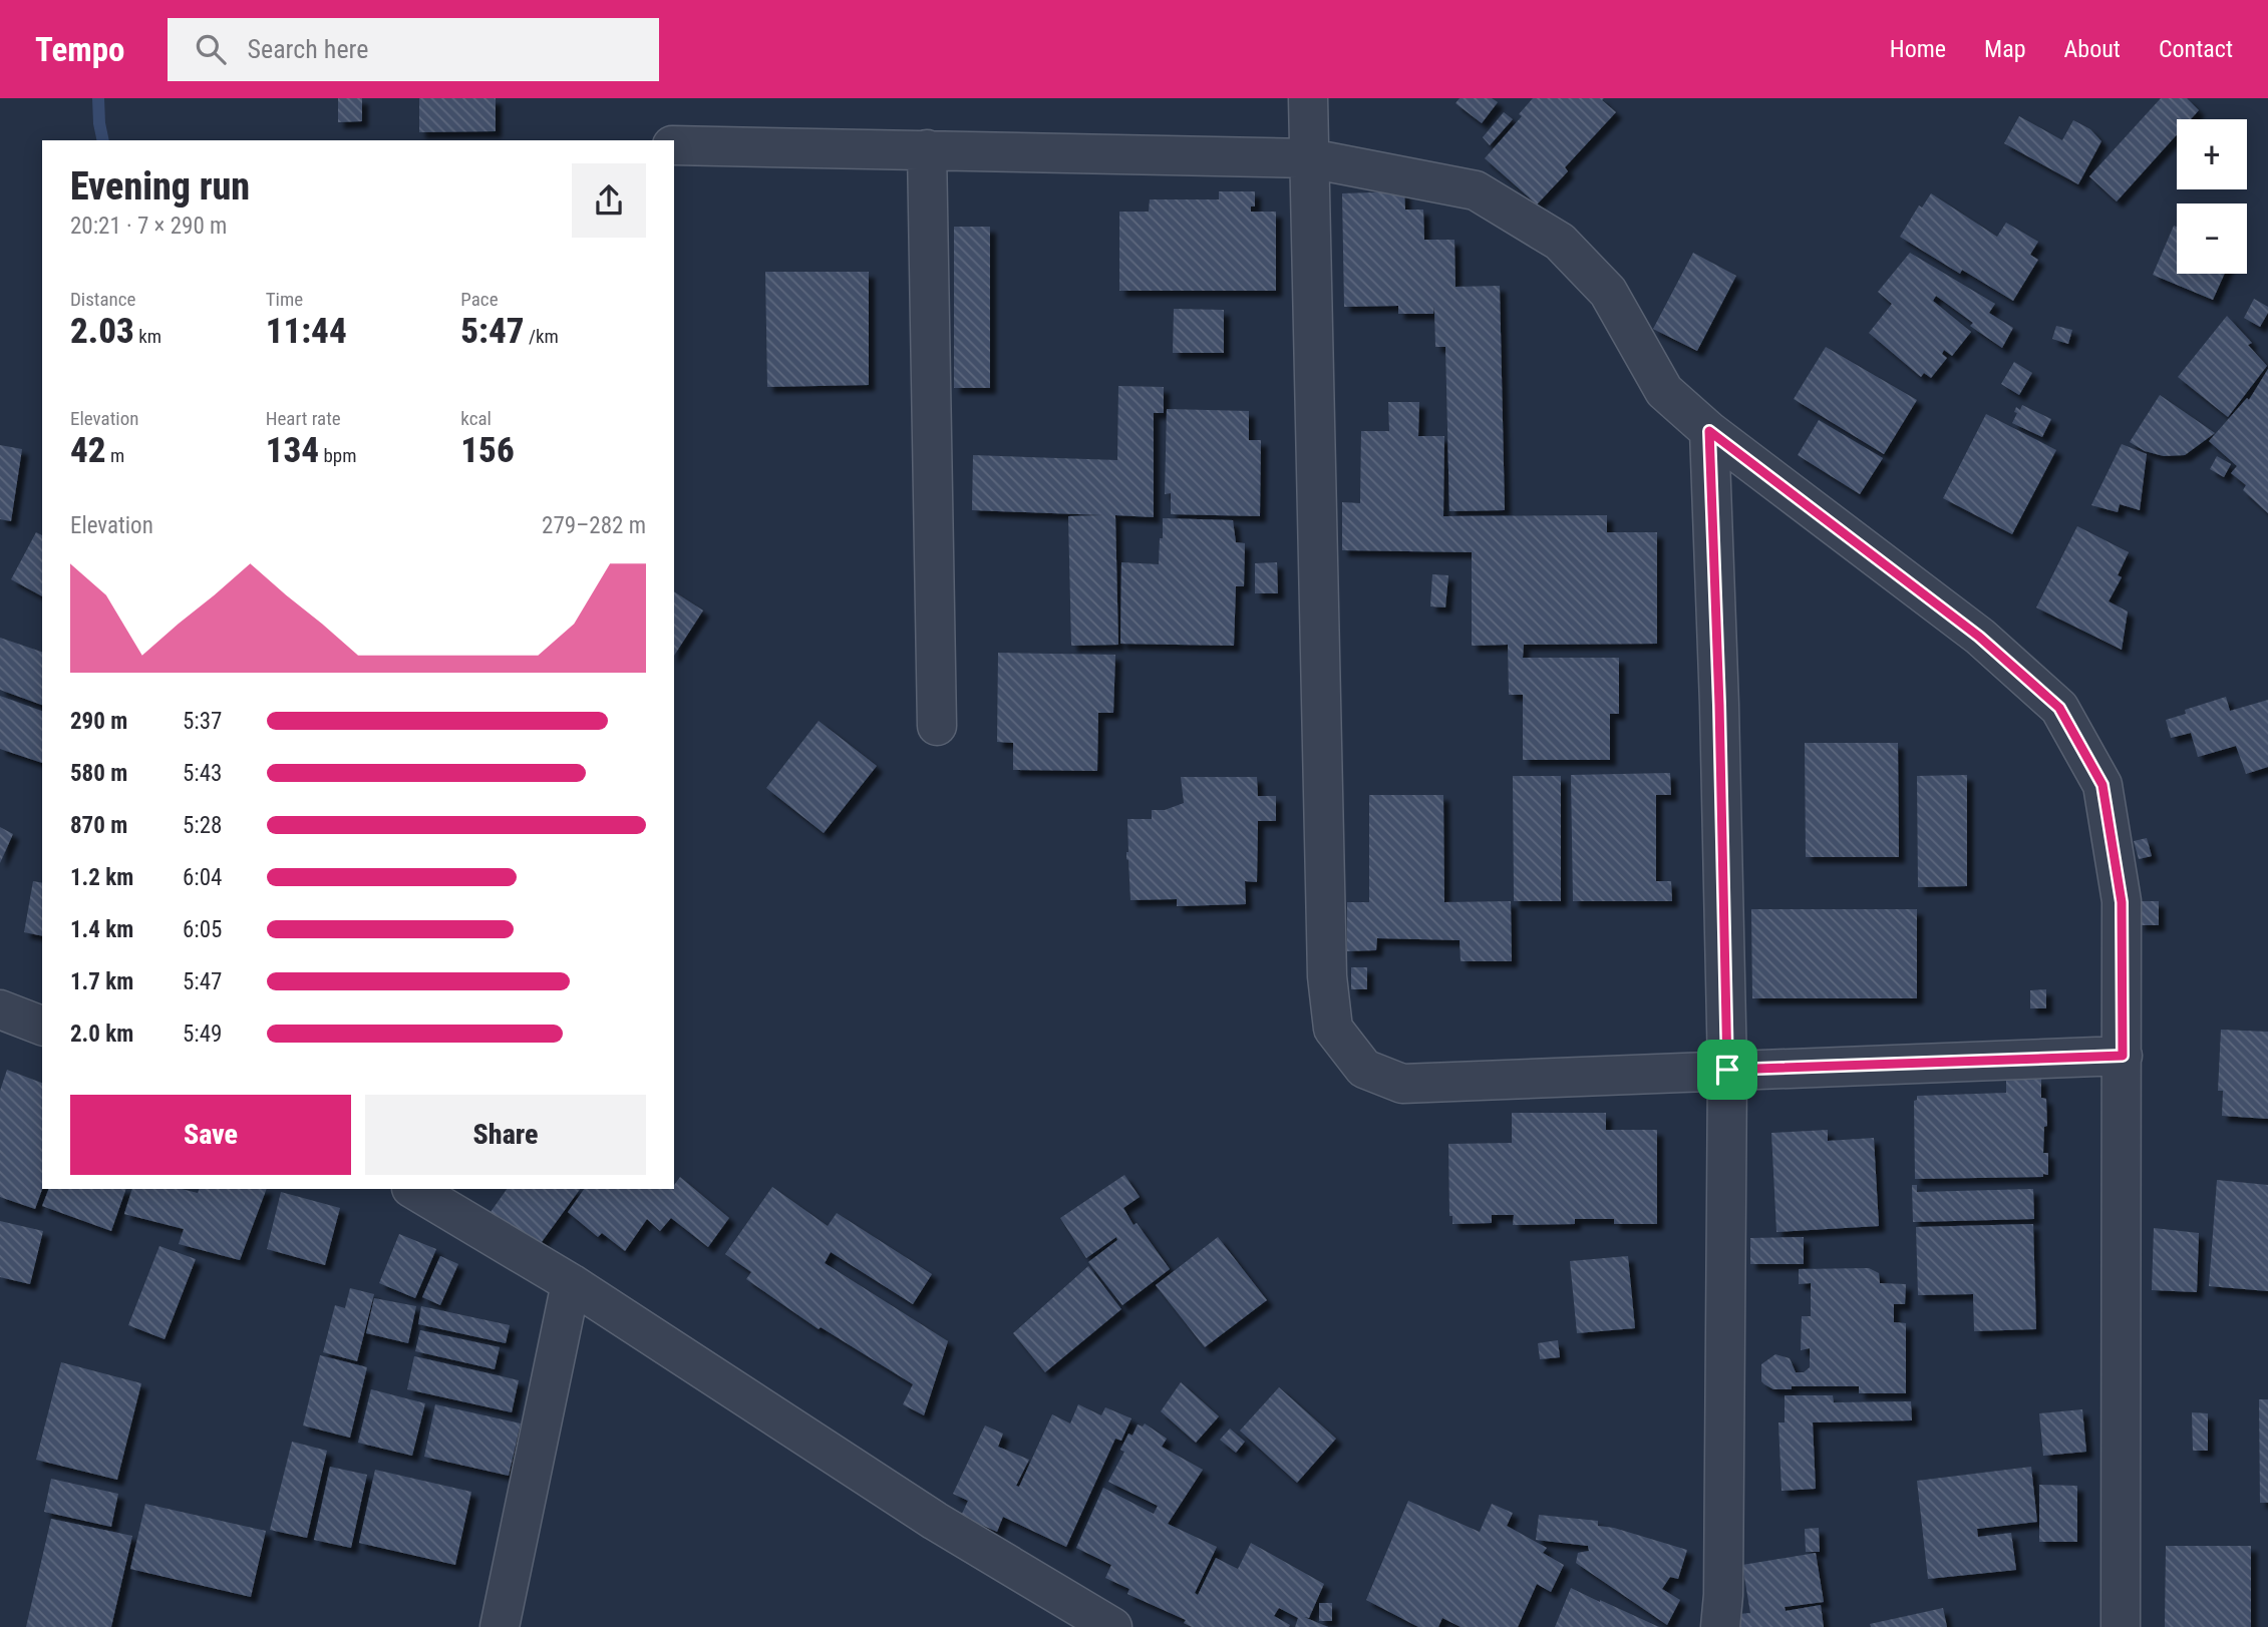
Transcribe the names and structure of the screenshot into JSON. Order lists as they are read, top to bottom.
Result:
{
  "page": {
    "header": "Tempo",
    "search": "Search here",
    "nav": [
      "Home",
      "Map",
      "About",
      "Contact"
    ],
    "map_buttons": ["+", "−"],
    "heading": ["Evening run", "20:21 · 7 × 290 m"],
    "stats": [
      ["Distance", "2.03 km"],
      ["Time", "11:44"],
      ["Pace", "5:47 /km"],
      ["Elevation", "42 m"],
      ["Heart rate", "134 bpm"],
      ["kcal", "156"]
    ],
    "chart": ["Elevation", "279–282 m"],
    "list": [
      {
        "name": "290 m",
        "note": "5:37"
      },
      {
        "name": "580 m",
        "note": "5:43"
      },
      {
        "name": "870 m",
        "note": "5:28"
      },
      {
        "name": "1.2 km",
        "note": "6:04"
      },
      {
        "name": "1.4 km",
        "note": "6:05"
      },
      {
        "name": "1.7 km",
        "note": "5:47"
      },
      {
        "name": "2.0 km",
        "note": "5:49"
      }
    ],
    "buttons": ["Save", "Share"]
  }
}
